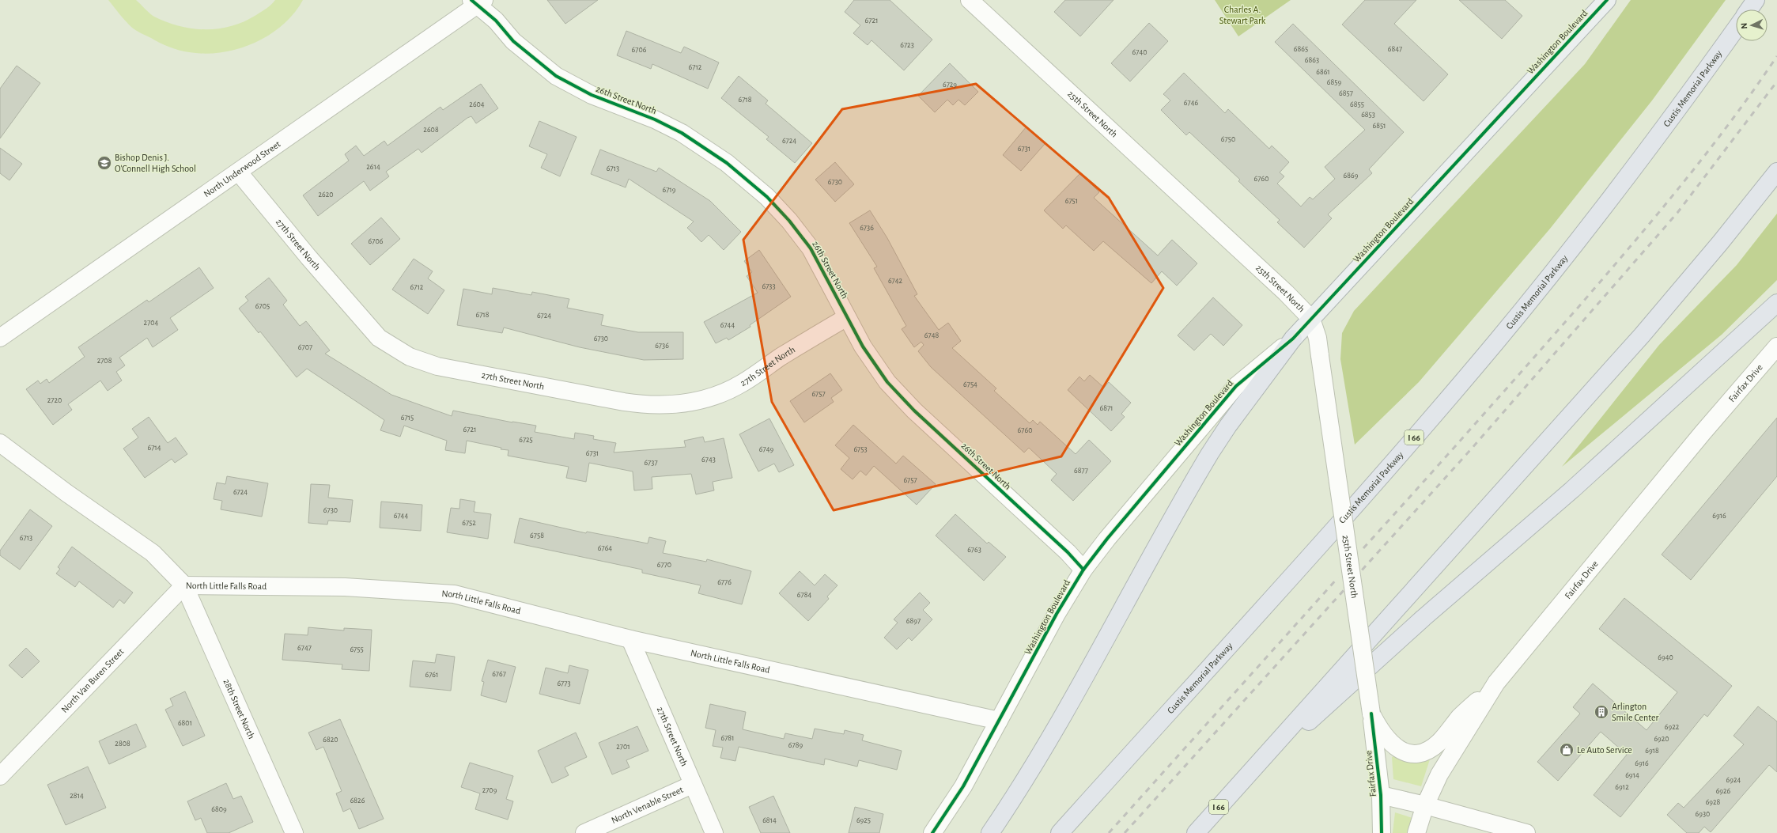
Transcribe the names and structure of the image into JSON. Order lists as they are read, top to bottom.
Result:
{
  "streets": {
    "highway": ["Custis Memorial Parkway", "I 66"],
    "main road": ["Washington Boulevard"],
    "street": [
      "26th Street North",
      "25th Street North",
      "North Underwood Street",
      "27th Street North",
      "Fairfax Drive",
      "North Little Falls Road",
      "North Van Buren Street",
      "28th Street North",
      "North Venable Street"
    ]
  },
  "crossings": [
    ["Washington Boulevard", "26th Street North"],
    ["Washington Boulevard", "25th Street North"],
    ["Washington Boulevard", "North Little Falls Road"],
    ["26th Street North", "North Underwood Street"],
    ["26th Street North", "27th Street North"],
    ["25th Street North", "Fairfax Drive"],
    ["North Underwood Street", "27th Street North"],
    ["27th Street North", "North Little Falls Road"],
    ["27th Street North", "North Venable Street"],
    ["North Little Falls Road", "North Van Buren Street"],
    ["North Little Falls Road", "28th Street North"],
    ["North Van Buren Street", "28th Street North"]
  ],
  "parks": ["Charles A. Stewart Park"],
  "places": {
    "school or university": ["Bishop Denis J. O'Connell High School"],
    "building": ["Arlington Smile Center"],
    "shop": ["Le Auto Service"]
  },
  "house_numbers": [
    "6721",
    "6723",
    "6865",
    "6847",
    "6706",
    "6740",
    "6863",
    "6712",
    "6861",
    "6859",
    "6729",
    "6857",
    "6718",
    "6746",
    "2604",
    "6855",
    "6853",
    "6851",
    "2608",
    "6750",
    "6724",
    "6731",
    "2614",
    "6713",
    "6869",
    "6760",
    "6730",
    "6719",
    "2620",
    "6751",
    "6736",
    "6706",
    "6742",
    "6733",
    "6712",
    "6705",
    "6718",
    "6724",
    "2704",
    "6744",
    "6748",
    "6730",
    "6736",
    "6707",
    "2708",
    "6754",
    "6757",
    "2720",
    "6871",
    "6715",
    "6721",
    "6760",
    "6725",
    "6714",
    "6749",
    "6753",
    "6731",
    "6743",
    "6737",
    "6877",
    "6757",
    "6724",
    "6730",
    "6744",
    "6916",
    "6752",
    "6758",
    "6713",
    "6764",
    "6763",
    "6770",
    "6776",
    "6784",
    "6897",
    "6747",
    "6755",
    "6940",
    "6767",
    "6761",
    "6773",
    "6801",
    "6922",
    "6781",
    "6920",
    "6820",
    "2808",
    "6789",
    "2701",
    "6918",
    "6916",
    "6914",
    "6924",
    "6912",
    "2709",
    "6926",
    "2814",
    "6826",
    "6928",
    "6809",
    "6930",
    "6814",
    "6925"
  ],
  "north": "left"
}
